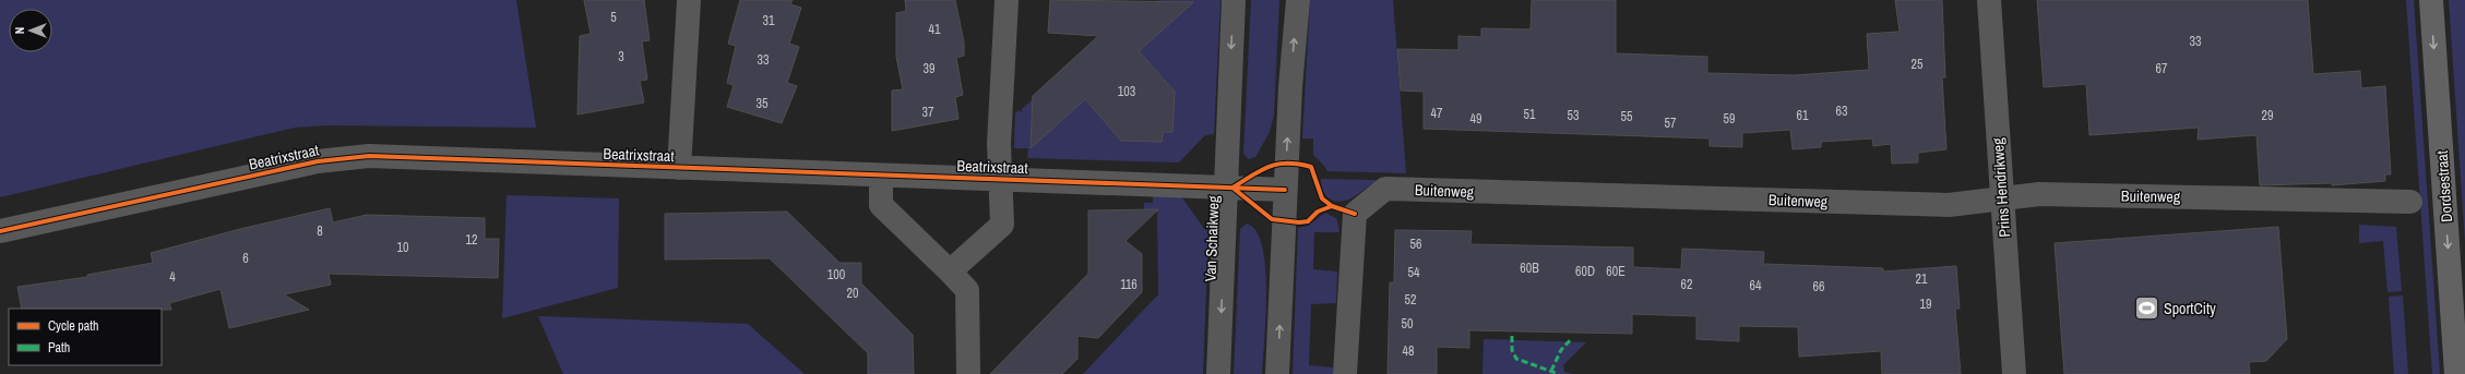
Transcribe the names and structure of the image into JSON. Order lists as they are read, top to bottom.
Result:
{
  "streets": {
    "main road": ["Dordsestraat"],
    "street": [
      "Beatrixstraat",
      "Prins Hendrikweg",
      "Buitenweg",
      "Van Schaikweg"
    ]
  },
  "crossings": [
    ["Beatrixstraat", "Van Schaikweg"],
    ["Prins Hendrikweg", "Buitenweg"]
  ],
  "one_way": ["Dordsestraat"],
  "places": {
    "sports": ["SportCity"]
  },
  "house_numbers": [
    "5",
    "31",
    "41",
    "33",
    "3",
    "33",
    "25",
    "39",
    "67",
    "103",
    "35",
    "63",
    "37",
    "47",
    "51",
    "53",
    "61",
    "29",
    "55",
    "49",
    "59",
    "57",
    "8",
    "12",
    "56",
    "10",
    "6",
    "60B",
    "60D",
    "60E",
    "54",
    "100",
    "4",
    "21",
    "116",
    "62",
    "64",
    "66",
    "20",
    "52",
    "19",
    "50",
    "48"
  ],
  "legend": ["Cycle path", "Path"],
  "north": "left"
}
